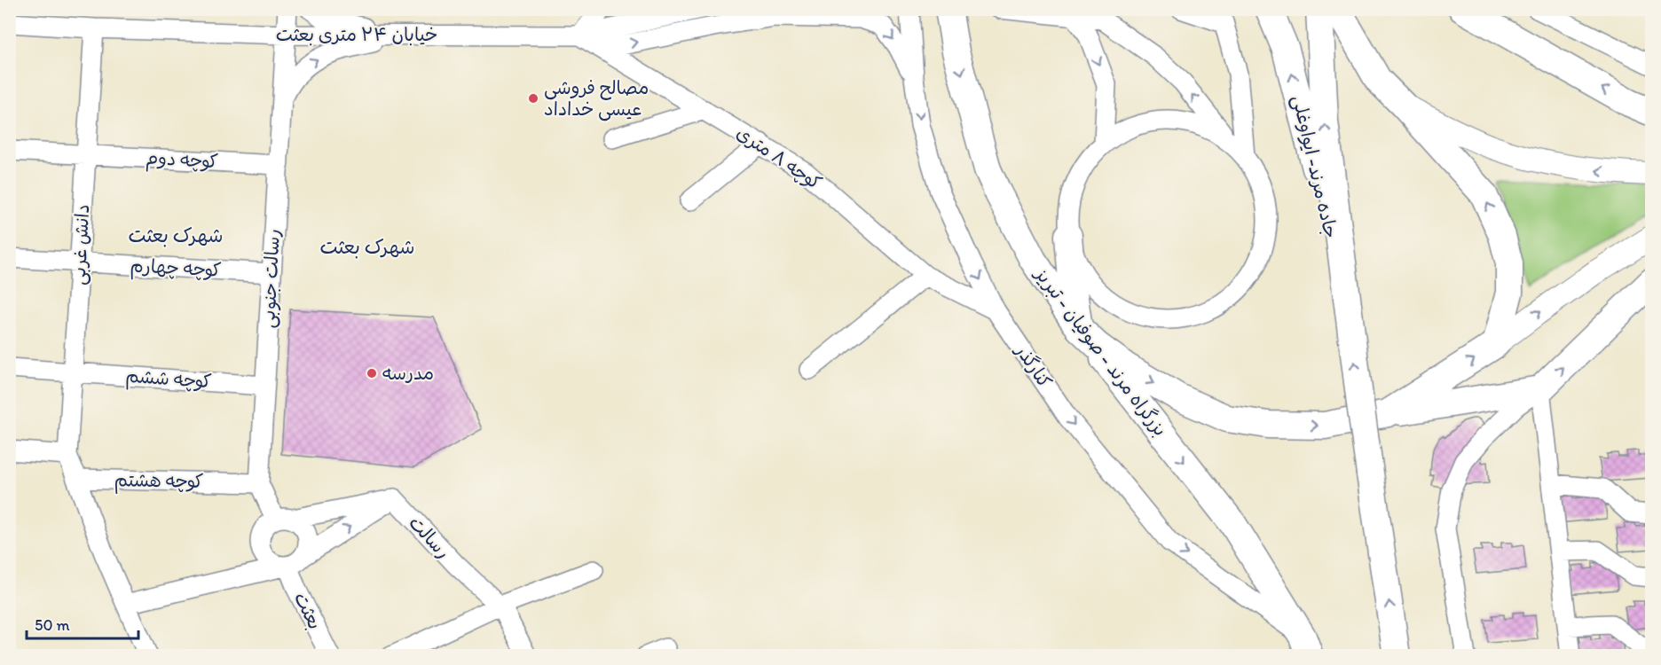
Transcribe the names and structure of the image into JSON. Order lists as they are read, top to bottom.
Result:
{
  "streets": {
    "highway": ["جاده مرند- ایواوغلی", "بزرگراه مرند - صوفیان - تبریز"],
    "street": [
      "خیابان ۲۴ متری بعثت",
      "کوچه ۸ متری",
      "کوچه دوم",
      "دانش غربی",
      "کوچه چهارم",
      "رسالت جنوبی",
      "کنارگذر",
      "کوچه ششم",
      "کوچه هشتم",
      "رسالت",
      "بعثت"
    ]
  },
  "crossings": [
    ["خیابان ۲۴ متری بعثت", "کوچه ۸ متری"],
    ["خیابان ۲۴ متری بعثت", "دانش غربی"],
    ["خیابان ۲۴ متری بعثت", "رسالت جنوبی"],
    ["کوچه ۸ متری", "کنارگذر"],
    ["کوچه دوم", "دانش غربی"],
    ["کوچه دوم", "رسالت جنوبی"],
    ["دانش غربی", "کوچه چهارم"],
    ["دانش غربی", "کوچه ششم"],
    ["دانش غربی", "کوچه هشتم"],
    ["کوچه چهارم", "رسالت جنوبی"],
    ["رسالت جنوبی", "کوچه ششم"],
    ["رسالت جنوبی", "کوچه هشتم"],
    ["رسالت جنوبی", "رسالت"],
    ["رسالت جنوبی", "بعثت"],
    ["بزرگراه مرند - صوفیان - تبریز", "کنارگذر"]
  ],
  "one_way": ["کنارگذر"],
  "districts": ["شهرک بعثت", "شهرک بعثت"],
  "places": ["مصالح فروشی عیسی خداداد", "مدرسه"],
  "scale_bar": "50 m"
}
